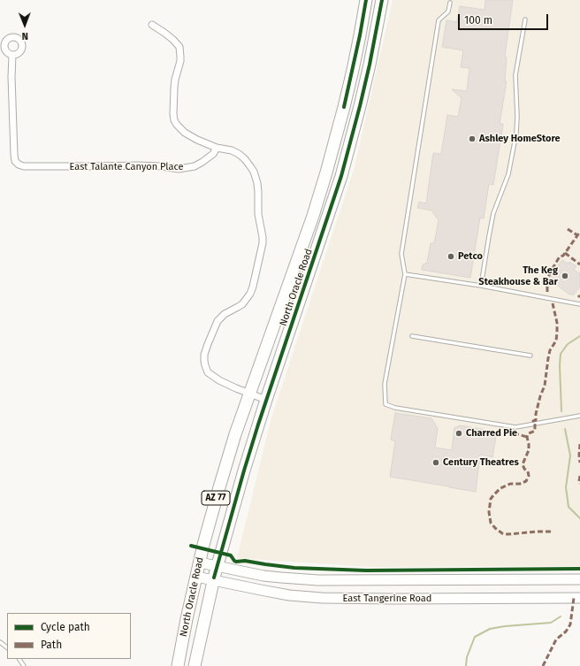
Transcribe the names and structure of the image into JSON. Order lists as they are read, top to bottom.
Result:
{
  "streets": {
    "highway": ["North Oracle Road", "AZ 77"],
    "main road": ["East Tangerine Road"],
    "street": ["East Talante Canyon Place"]
  },
  "crossings": [
    ["North Oracle Road", "East Tangerine Road"]
  ],
  "places": [
    "Ashley HomeStore",
    "Petco",
    "The Keg Steakhouse & Bar",
    "Charred Pie",
    "Century Theatres"
  ],
  "legend": ["Cycle path", "Path"],
  "scale_bar": "100 m",
  "north": "bottom"
}
